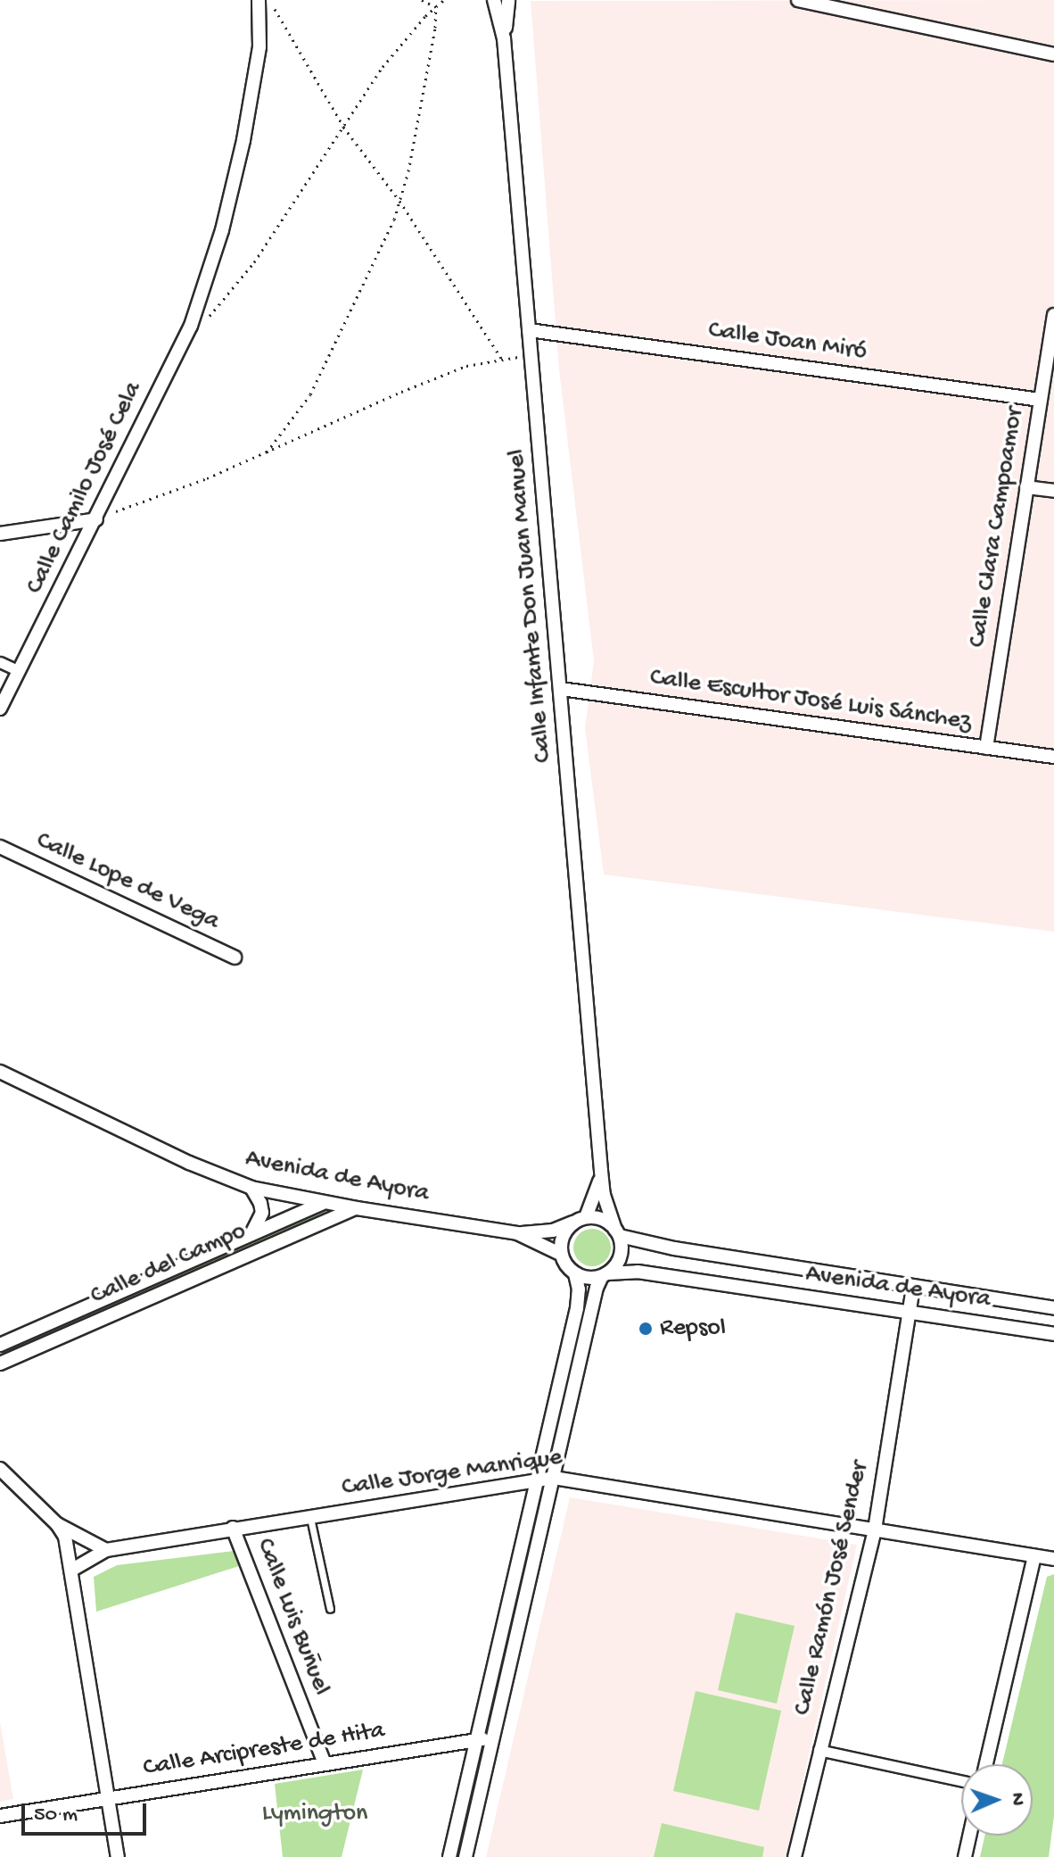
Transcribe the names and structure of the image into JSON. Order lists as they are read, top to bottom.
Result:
{
  "streets": {
    "street": [
      "Calle Joan Miró",
      "Calle Camilo José Cela",
      "Calle Clara Campoamor",
      "Calle Infante Don Juan Manuel",
      "Calle Escultor José Luis Sánchez",
      "Calle Lope de Vega",
      "Avenida de Ayora",
      "Calle del Campo",
      "Calle Jorge Manrique",
      "Calle Ramón José Sender",
      "Calle Luis Buñuel",
      "Calle Arcipreste de Hita"
    ]
  },
  "crossings": [
    ["Calle Joan Miró", "Calle Clara Campoamor"],
    ["Calle Joan Miró", "Calle Infante Don Juan Manuel"],
    ["Calle Clara Campoamor", "Calle Escultor José Luis Sánchez"],
    ["Calle Infante Don Juan Manuel", "Calle Escultor José Luis Sánchez"],
    ["Calle Infante Don Juan Manuel", "Avenida de Ayora"],
    ["Avenida de Ayora", "Calle del Campo"],
    ["Avenida de Ayora", "Calle Ramón José Sender"],
    ["Calle Jorge Manrique", "Calle Ramón José Sender"],
    ["Calle Jorge Manrique", "Calle Luis Buñuel"],
    ["Calle Luis Buñuel", "Calle Arcipreste de Hita"]
  ],
  "parks": ["Lymington"],
  "places": ["Repsol"],
  "scale_bar": "50 m",
  "north": "right"
}
